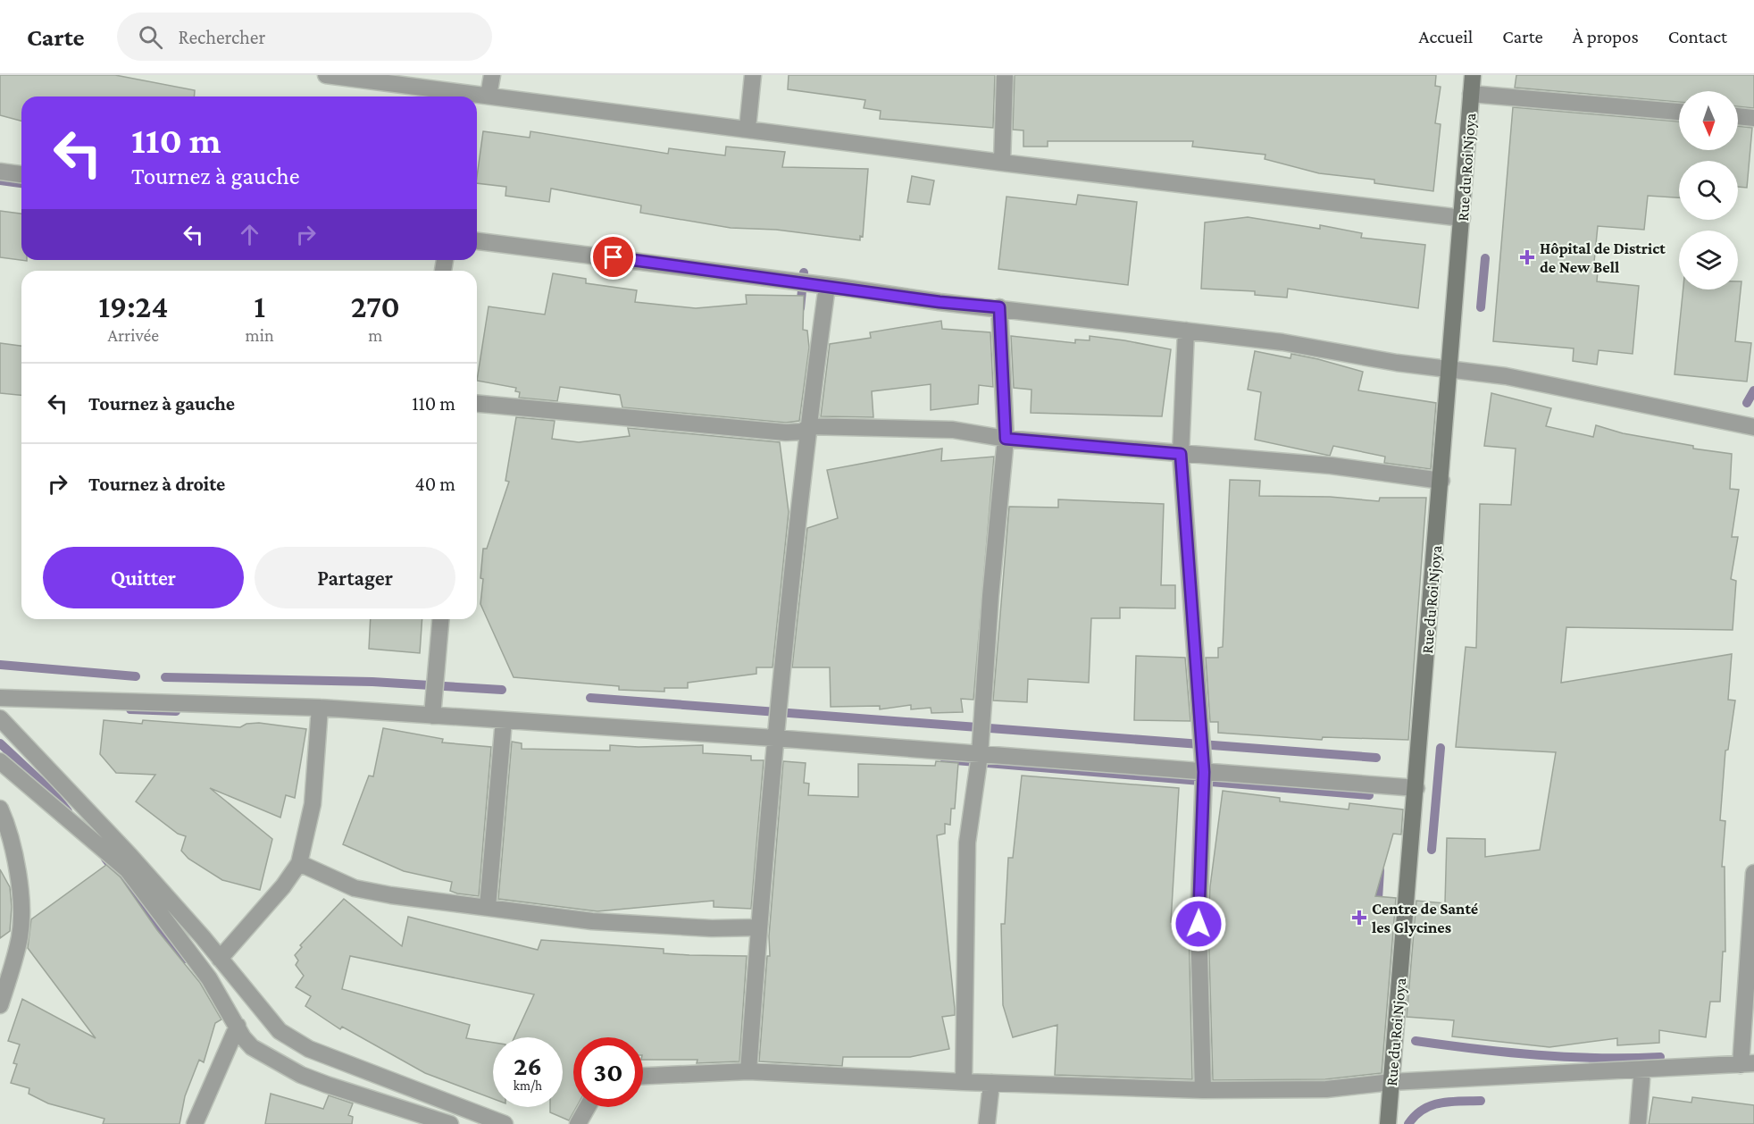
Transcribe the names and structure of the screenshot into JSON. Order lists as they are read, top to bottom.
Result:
{
  "streets": {
    "main road": ["Rue du Roi Njoya"]
  },
  "places": {
    "health": ["Hôpital de District de New Bell", "Centre de Santé les Glycines"]
  },
  "north": "bottom",
  "page": {
    "header": "Carte",
    "search": "Rechercher",
    "nav": [
      "Accueil",
      "Carte",
      "À propos",
      "Contact"
    ],
    "turn": ["110 m", "Tournez à gauche"],
    "eta": [
      "19:24",
      "Arrivée",
      "1",
      "min",
      "270",
      "m"
    ],
    "list": [
      {
        "name": "Tournez à gauche",
        "value": "110 m"
      },
      {
        "name": "Tournez à droite",
        "value": "40 m"
      }
    ],
    "buttons": ["Quitter", "Partager"],
    "speed": "26 km/h",
    "limit": "30"
  }
}
